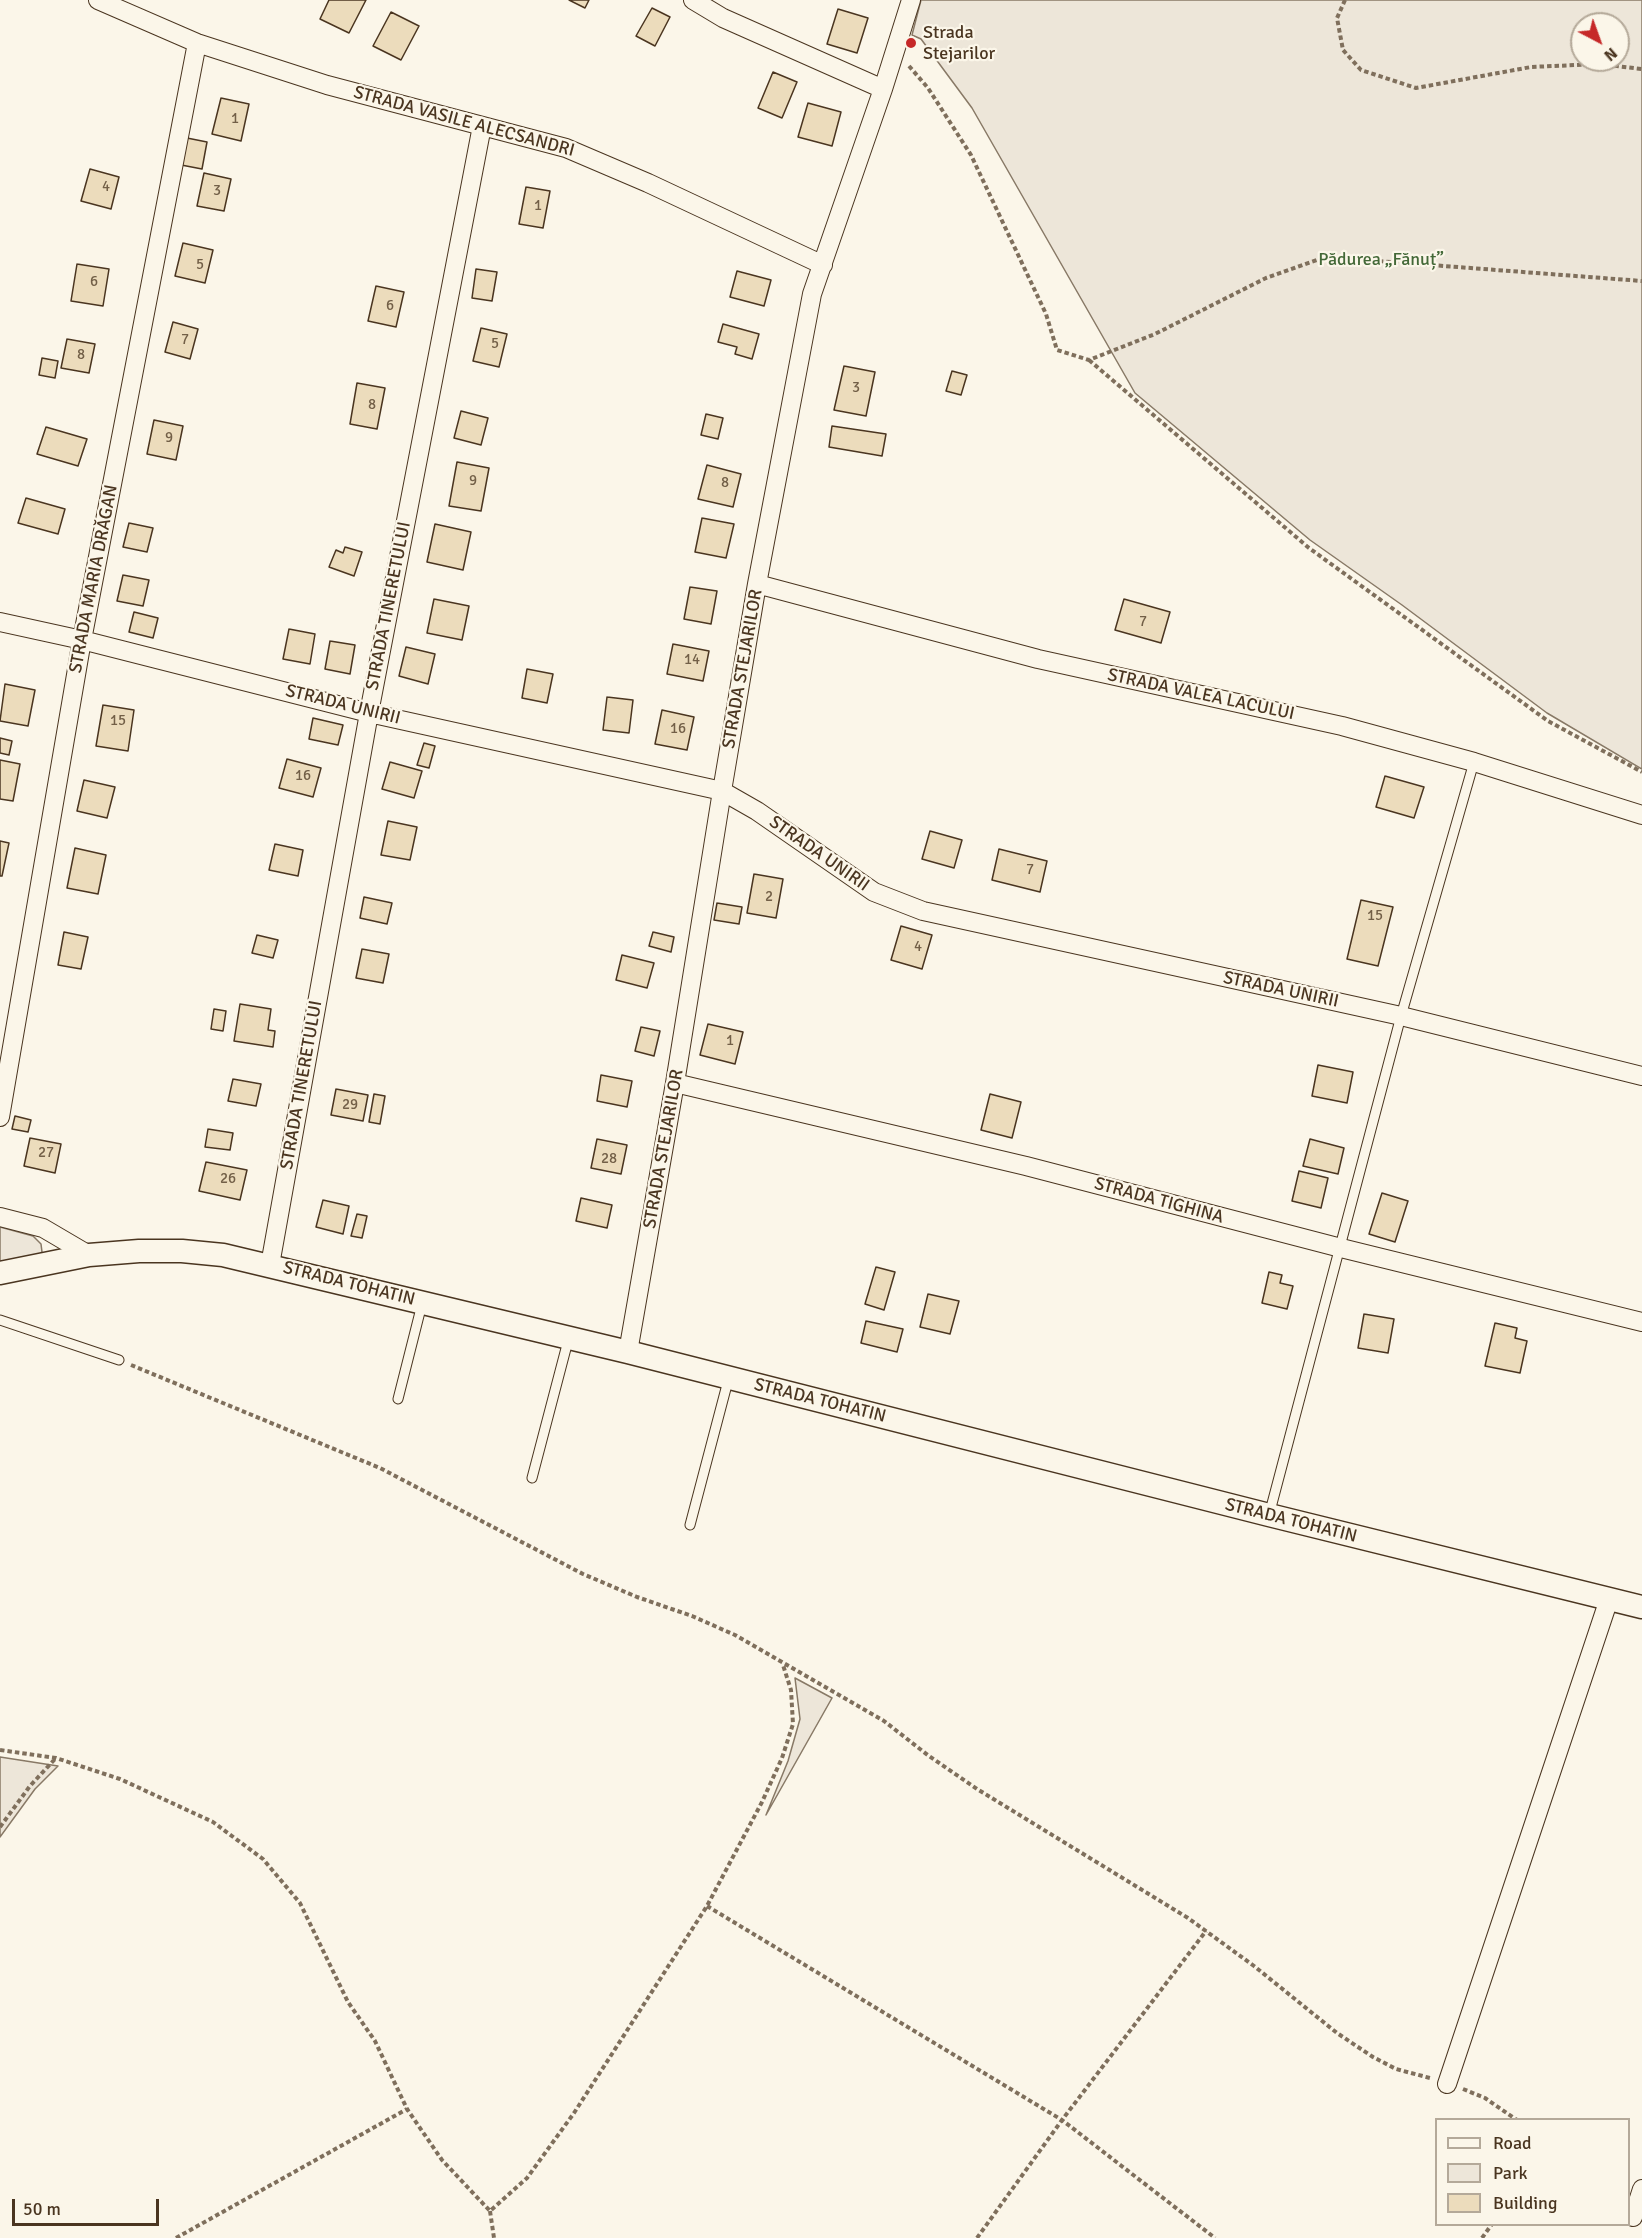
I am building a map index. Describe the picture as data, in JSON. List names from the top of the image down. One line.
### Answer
{"streets":{"street":["STRADA VASILE ALECSANDRI","STRADA MARIA DRĂGAN","STRADA TINERETULUI","STRADA STEJARILOR","STRADA VALEA LACULUI","STRADA UNIRII","STRADA TIGHINA","STRADA TOHATIN"]},"crossings":[["STRADA VASILE ALECSANDRI","STRADA MARIA DRĂGAN"],["STRADA VASILE ALECSANDRI","STRADA TINERETULUI"],["STRADA VASILE ALECSANDRI","STRADA STEJARILOR"],["STRADA MARIA DRĂGAN","STRADA UNIRII"],["STRADA TINERETULUI","STRADA UNIRII"],["STRADA TINERETULUI","STRADA TOHATIN"],["STRADA STEJARILOR","STRADA VALEA LACULUI"],["STRADA STEJARILOR","STRADA UNIRII"],["STRADA STEJARILOR","STRADA TIGHINA"],["STRADA STEJARILOR","STRADA TOHATIN"]],"parks":["Pădurea „Fănuț”"],"places":["Strada Stejarilor"],"house_numbers":["1","4","3","1","5","6","6","7","5","8","3","8","9","9","8","7","14","15","16","16","7","2","15","4","1","29","27","28","26"],"legend":["Road","Park","Building"],"scale_bar":"50 m","north":"bottom right"}
